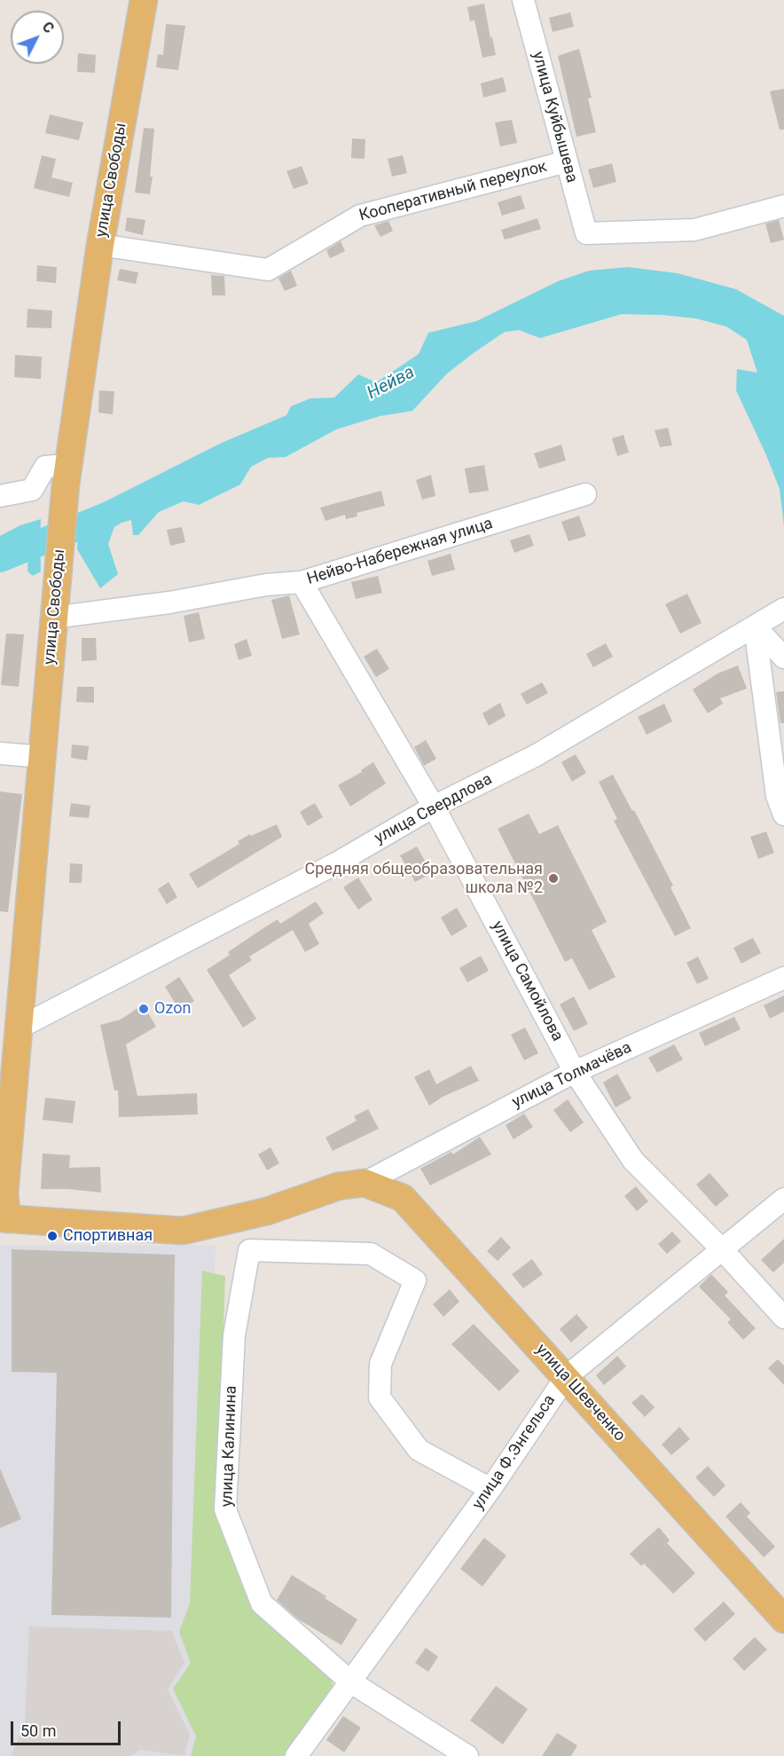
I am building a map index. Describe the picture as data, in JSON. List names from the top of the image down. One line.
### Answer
{"streets":{"main road":["улица Свободы","улица Шевченко"],"street":["улица Куйбышева","Кооперативный переулок","Нейво-Набережная улица","улица Свердлова","улица Самойлова","улица Толмачёва","улица Калинина","улица Ф.Энгельса"]},"crossings":[["улица Куйбышева","Кооперативный переулок"],["улица Свободы","Кооперативный переулок"],["улица Свободы","Нейво-Набережная улица"],["улица Свободы","улица Свердлова"],["Нейво-Набережная улица","улица Самойлова"],["улица Свердлова","улица Самойлова"],["улица Самойлова","улица Толмачёва"],["улица Самойлова","улица Ф.Энгельса"],["улица Толмачёва","улица Шевченко"],["улица Шевченко","улица Ф.Энгельса"],["улица Калинина","улица Ф.Энгельса"]],"water":["Нейва"],"places":["Средняя общеобразовательная школа №2","Ozon","Спортивная"],"scale_bar":"50 m","north":"top right"}
